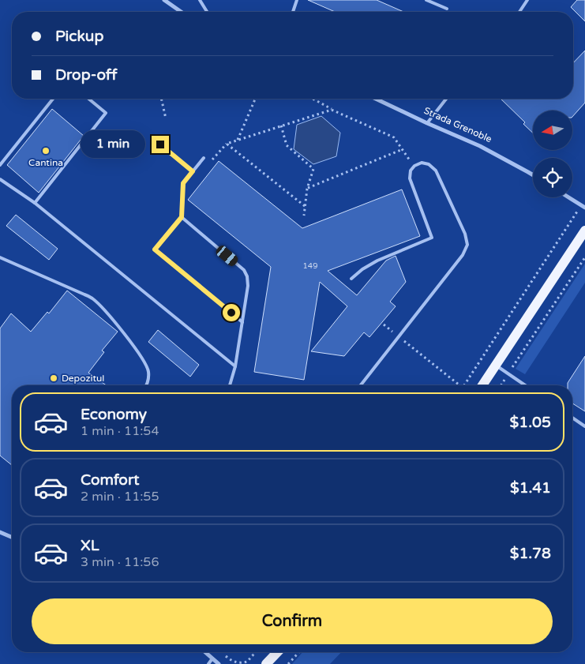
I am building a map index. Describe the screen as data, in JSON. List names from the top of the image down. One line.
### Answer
{"streets":{"street":["Strada Grenoble"]},"places":["Cantina","Depozitul"],"house_numbers":["149"],"north":"left","page":{"banner":["Pickup","Drop-off"],"bubble":"1 min","list":[{"name":"Economy","note":"1 min · 11:54","value":"$1.05"},{"name":"Comfort","note":"2 min · 11:55","value":"$1.41"},{"name":"XL","note":"3 min · 11:56","value":"$1.78"}],"buttons":"Confirm"}}
